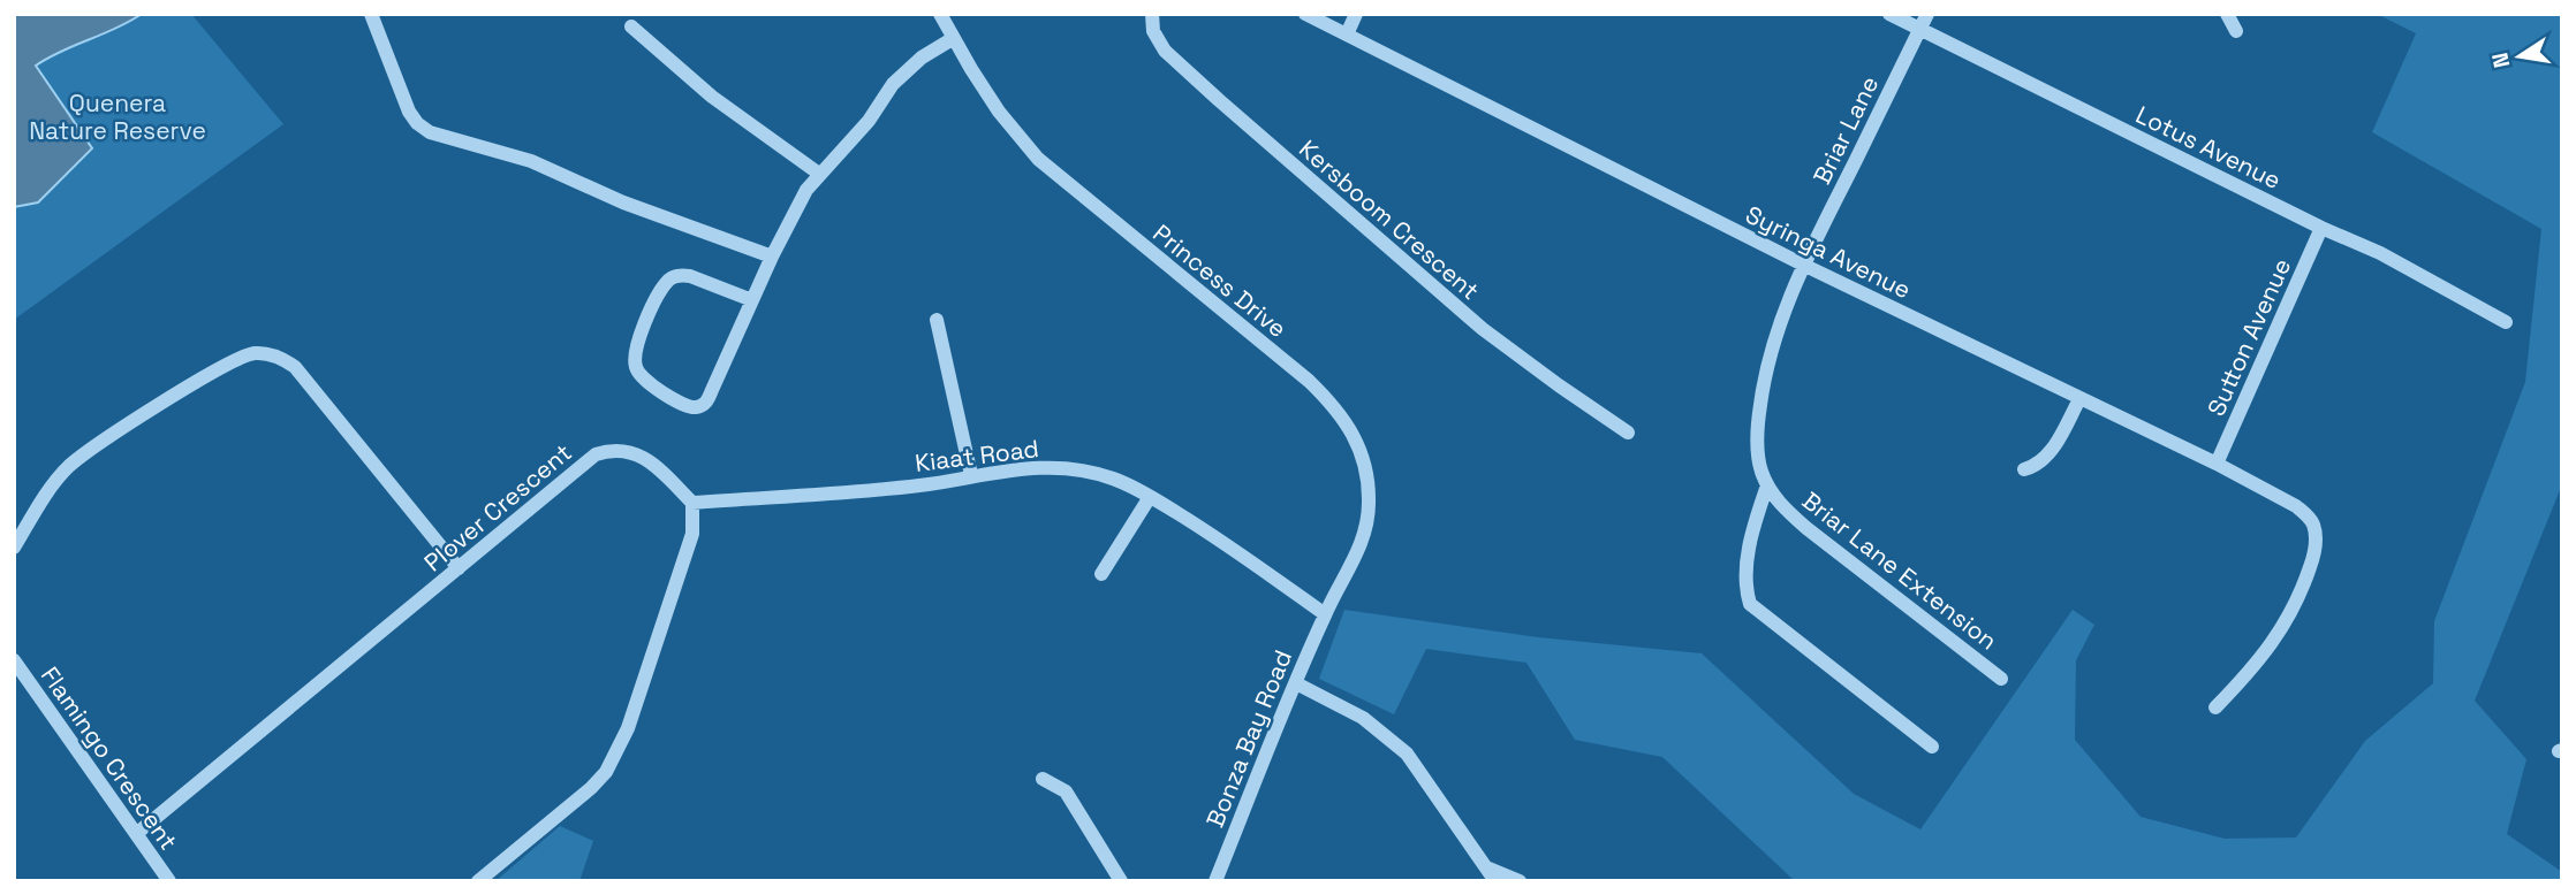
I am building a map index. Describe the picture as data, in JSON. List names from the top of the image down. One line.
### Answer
{"streets":{"street":["Briar Lane","Lotus Avenue","Kersboom Crescent","Syringa Avenue","Princess Drive","Sutton Avenue","Kiaat Road","Plover Crescent","Briar Lane Extension","Bonza Bay Road","Flamingo Crescent"]},"crossings":[["Briar Lane","Lotus Avenue"],["Briar Lane","Syringa Avenue"],["Briar Lane","Briar Lane Extension"],["Lotus Avenue","Sutton Avenue"],["Syringa Avenue","Sutton Avenue"],["Syringa Avenue","Briar Lane Extension"],["Princess Drive","Kiaat Road"],["Princess Drive","Bonza Bay Road"],["Kiaat Road","Plover Crescent"],["Kiaat Road","Bonza Bay Road"],["Plover Crescent","Flamingo Crescent"]],"parks":["Quenera Nature Reserve"],"north":"left"}
